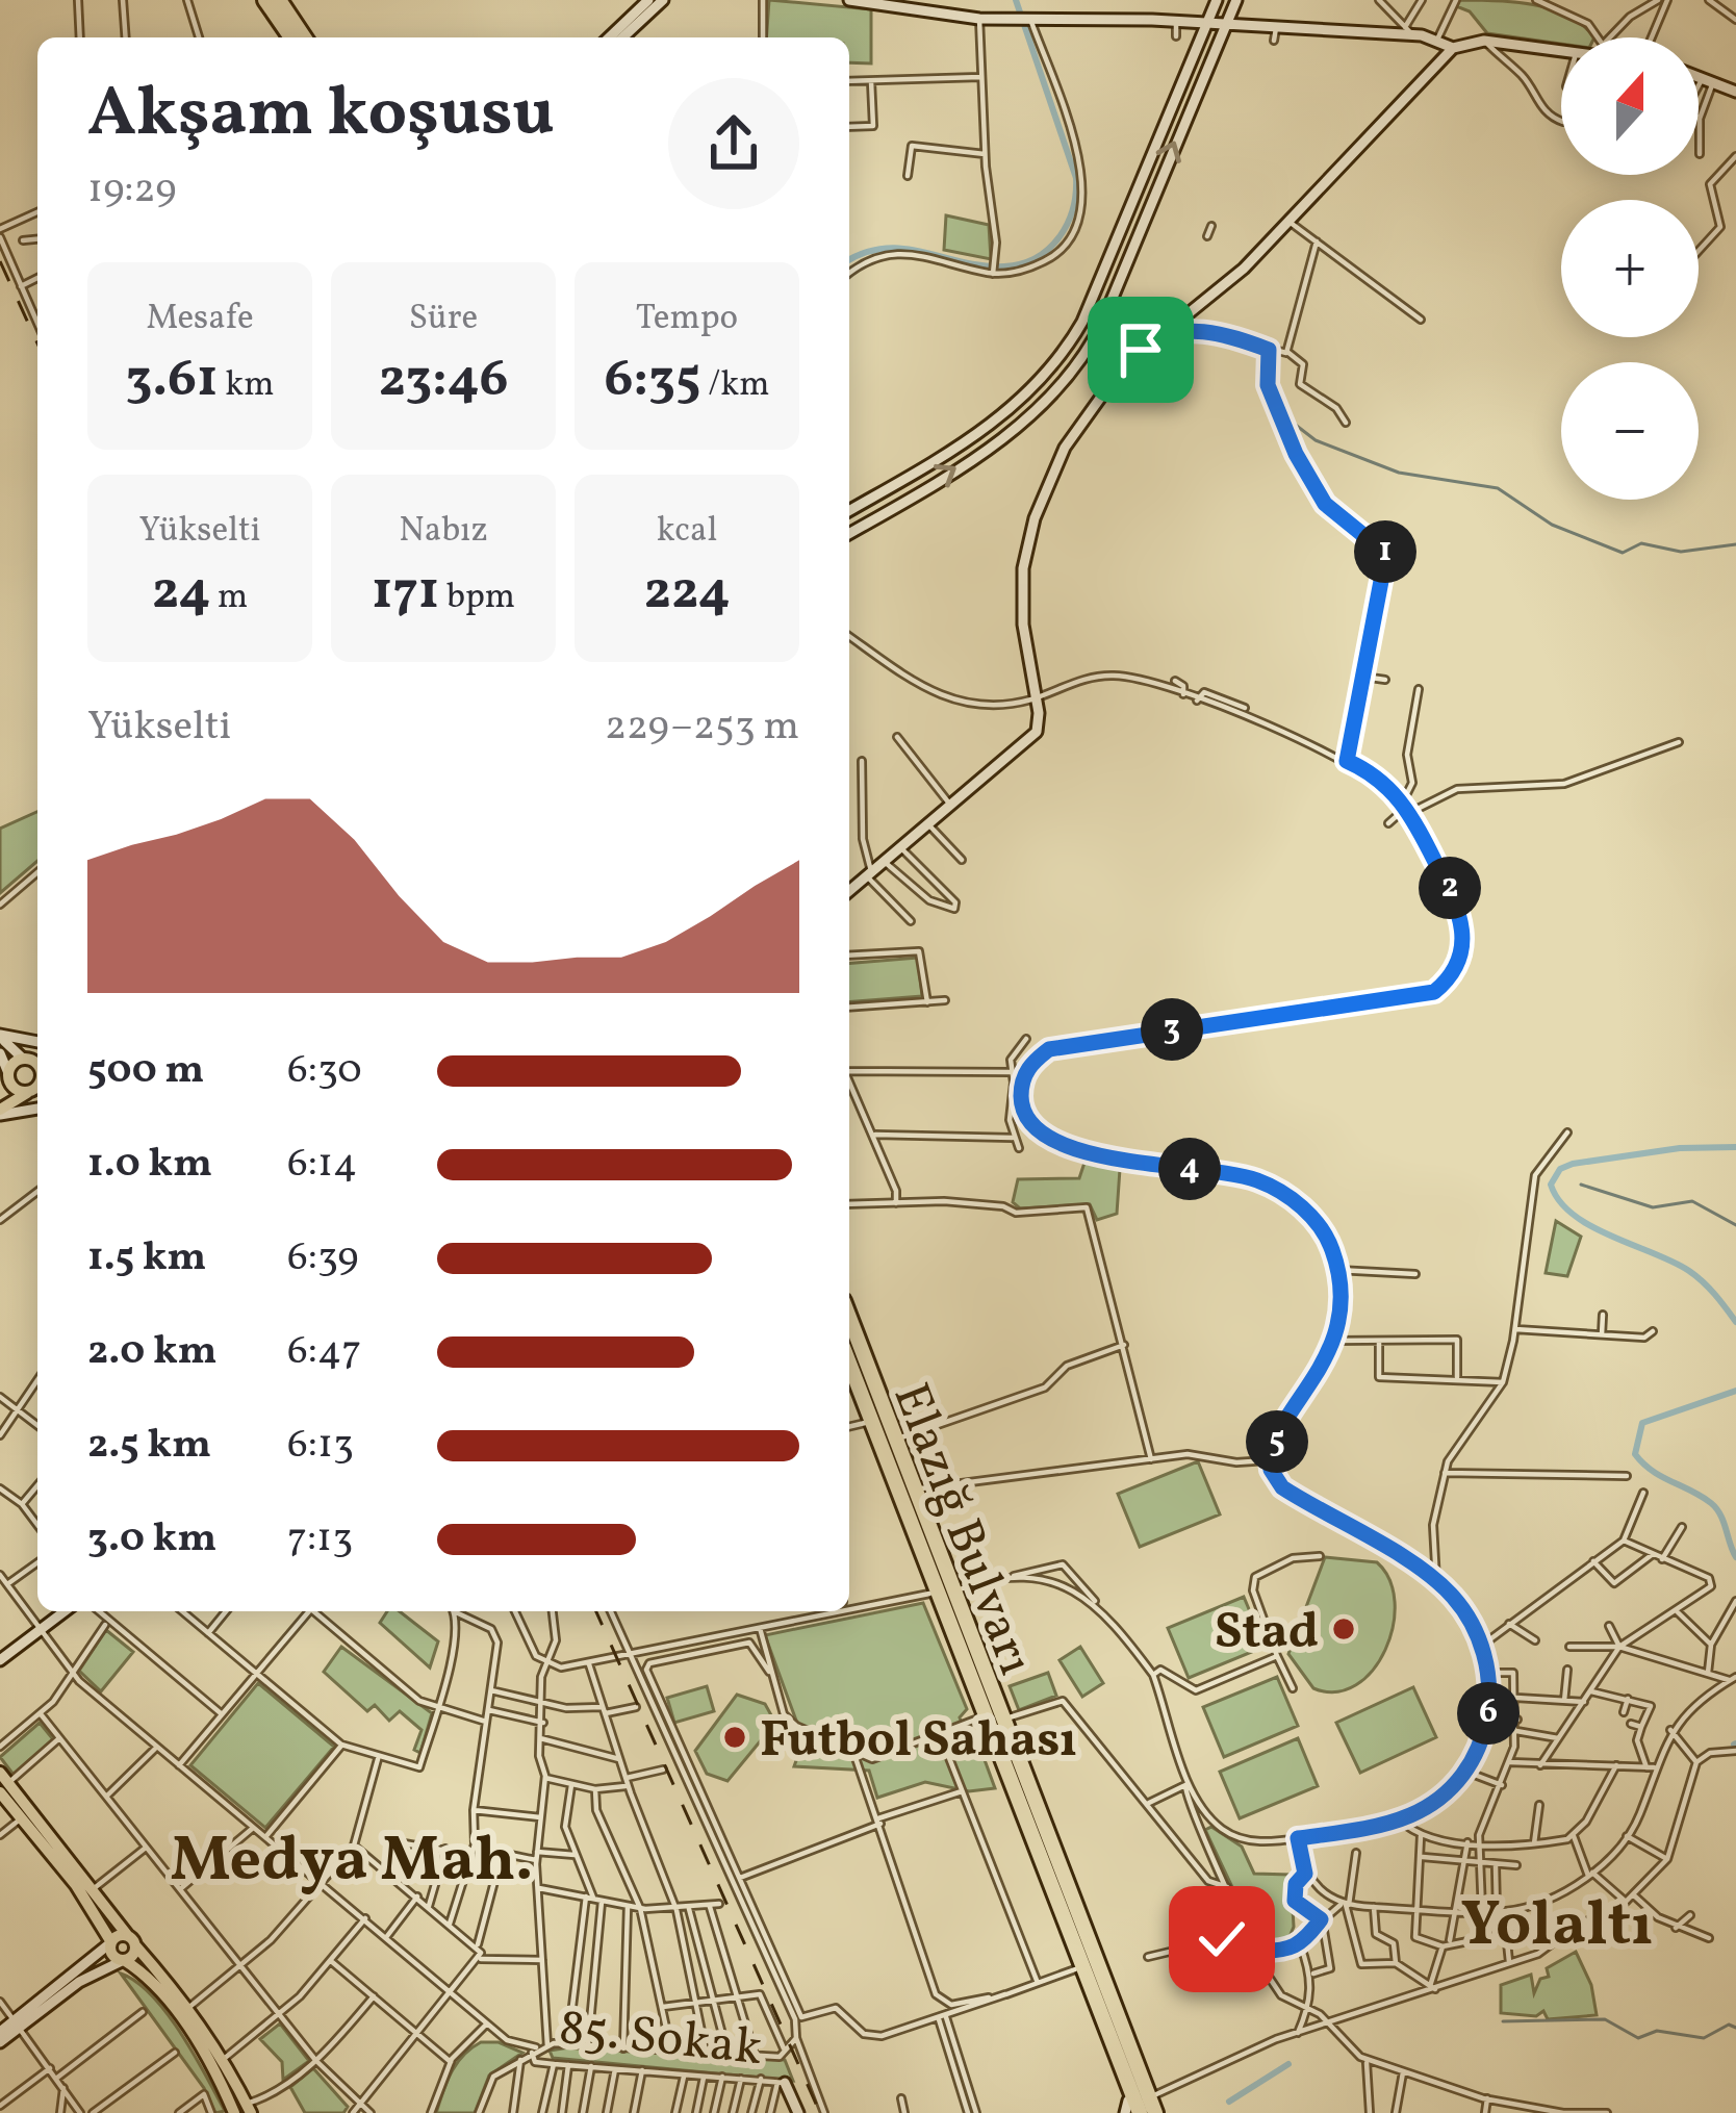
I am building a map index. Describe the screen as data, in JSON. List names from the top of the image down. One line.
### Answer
{"streets":{"highway":["Elazığ Bulvarı"],"street":["85. Sokak"]},"districts":["Medya Mah.","Yolaltı"],"places":["Stad","Futbol Sahası"],"north":"top","page":{"map_buttons":["+","−"],"heading":["Akşam koşusu","19:29"],"stats":[["Mesafe","3.61 km"],["Süre","23:46"],["Tempo","6:35 /km"],["Yükselti","24 m"],["Nabız","171 bpm"],["kcal","224"]],"pins":["1","2","3","4","5","6"],"chart":["Yükselti","229–253 m"],"list":[{"name":"500 m","note":"6:30"},{"name":"1.0 km","note":"6:14"},{"name":"1.5 km","note":"6:39"},{"name":"2.0 km","note":"6:47"},{"name":"2.5 km","note":"6:13"},{"name":"3.0 km","note":"7:13"}]}}
